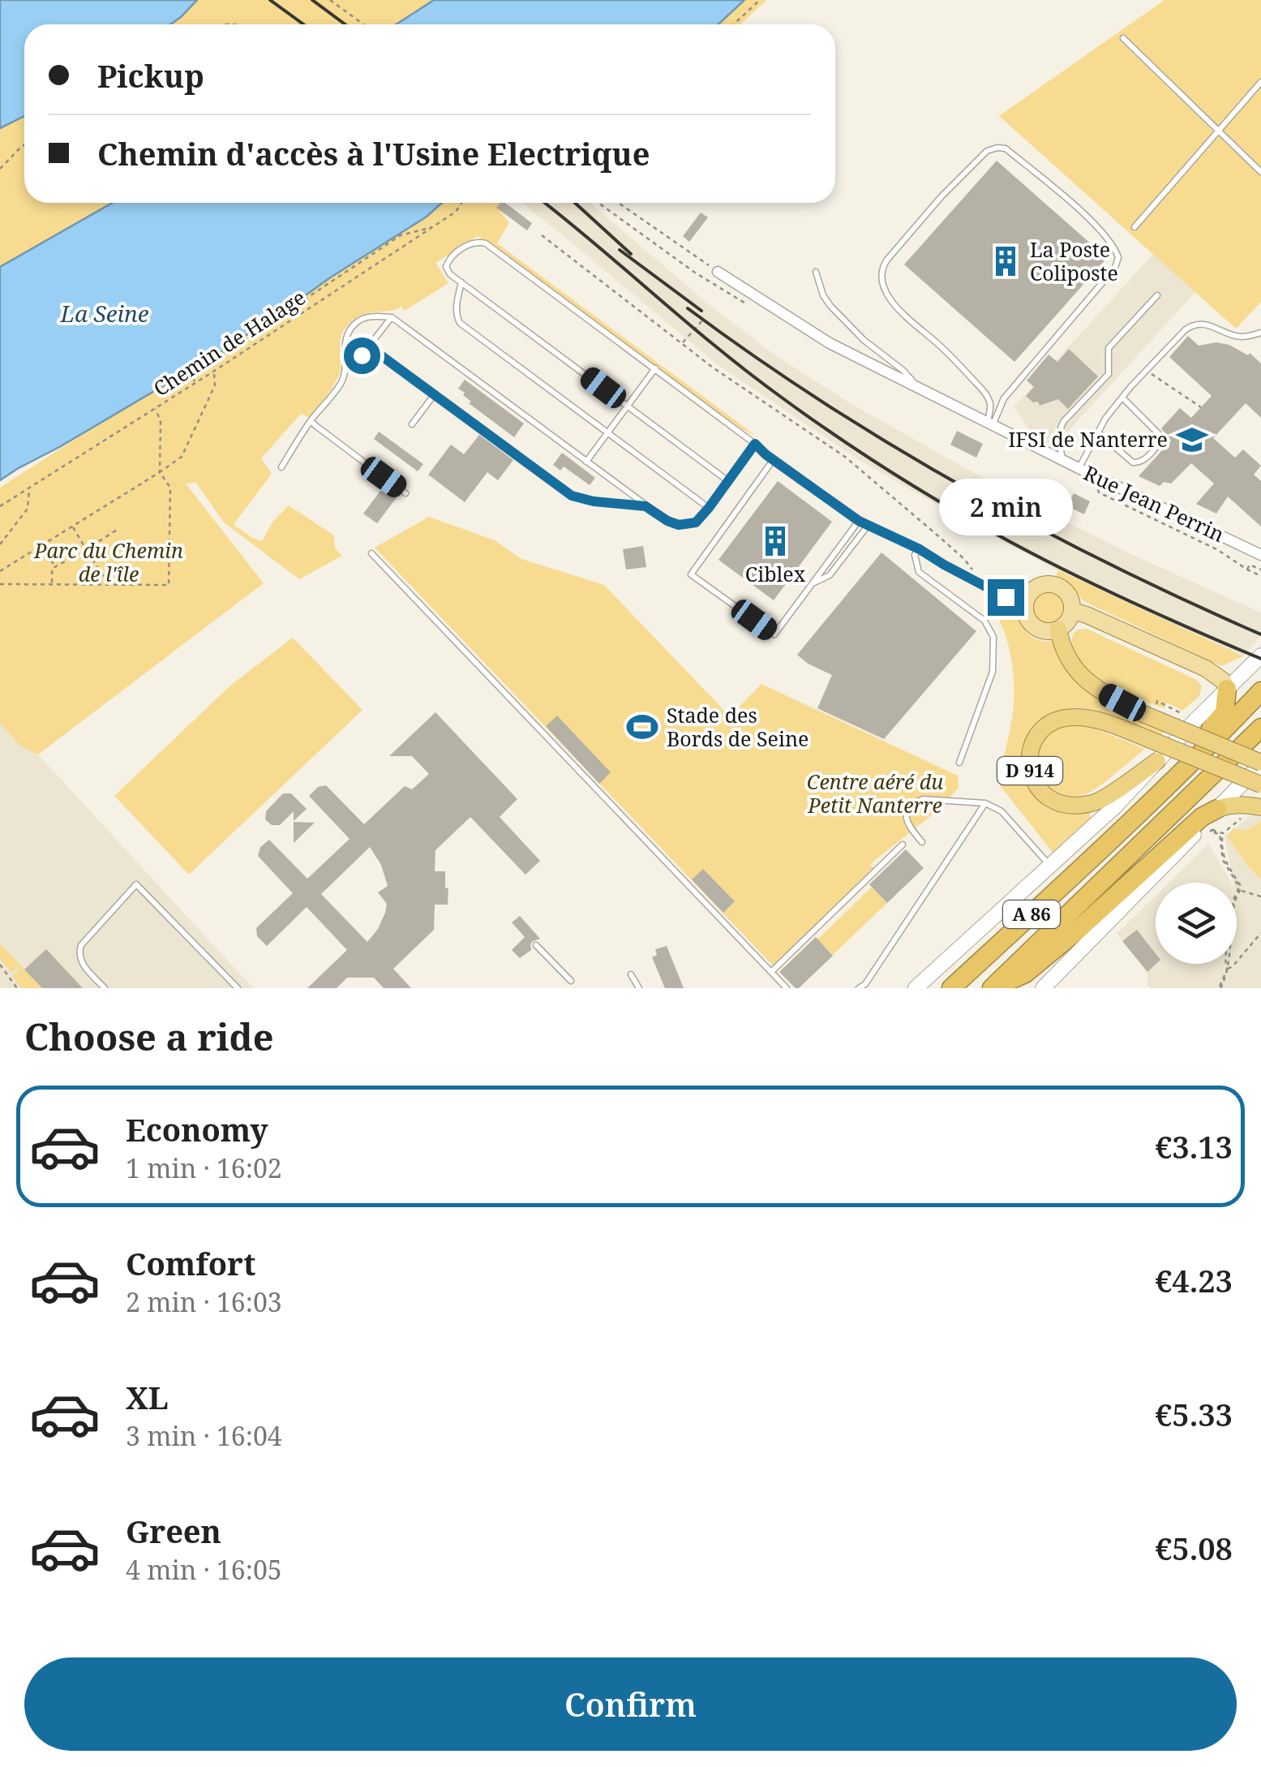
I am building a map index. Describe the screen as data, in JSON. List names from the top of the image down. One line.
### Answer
{"streets":{"highway":["D 914","A 86"],"street":["Rue Jean Perrin"],"path":["Chemin de Halage"]},"water":["La Seine"],"parks":["Parc du Chemin de l'île","Centre aéré du Petit Nanterre"],"places":{"building":["La Poste Coliposte","Ciblex"],"school or university":["IFSI de Nanterre"],"sports":["Stade des Bords de Seine"]},"page":{"banner":["Pickup","Chemin d'accès à l'Usine Electrique"],"bubble":"2 min","heading":"Choose a ride","list":[{"name":"Economy","note":"1 min · 16:02","value":"€3.13"},{"name":"Comfort","note":"2 min · 16:03","value":"€4.23"},{"name":"XL","note":"3 min · 16:04","value":"€5.33"},{"name":"Green","note":"4 min · 16:05","value":"€5.08"}],"buttons":"Confirm"}}
